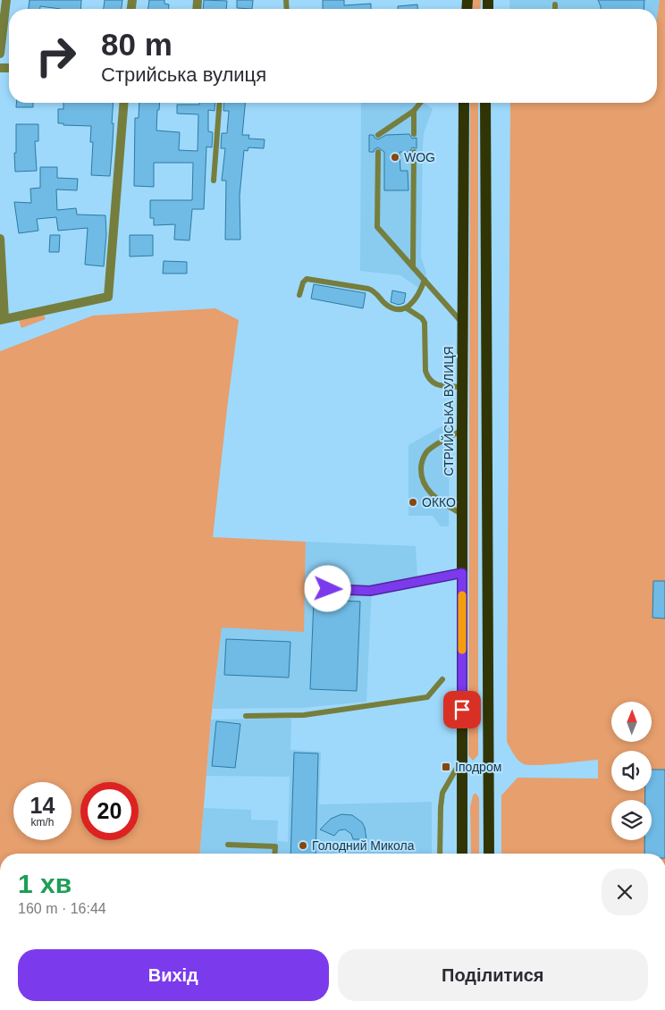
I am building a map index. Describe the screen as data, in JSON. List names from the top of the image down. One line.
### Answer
{"streets":{"main road":["СТРИЙСЬКА ВУЛИЦЯ"]},"places":{"other":["WOG","ОККО","Голодний Микола"],"transit":["Іподром"]},"north":"top","page":{"turn":["80 m","Стрийська вулиця"],"speed":"14 km/h","limit":"20","heading":["1 хв","160 m · 16:44"],"buttons":["Вихід","Поділитися"]}}
